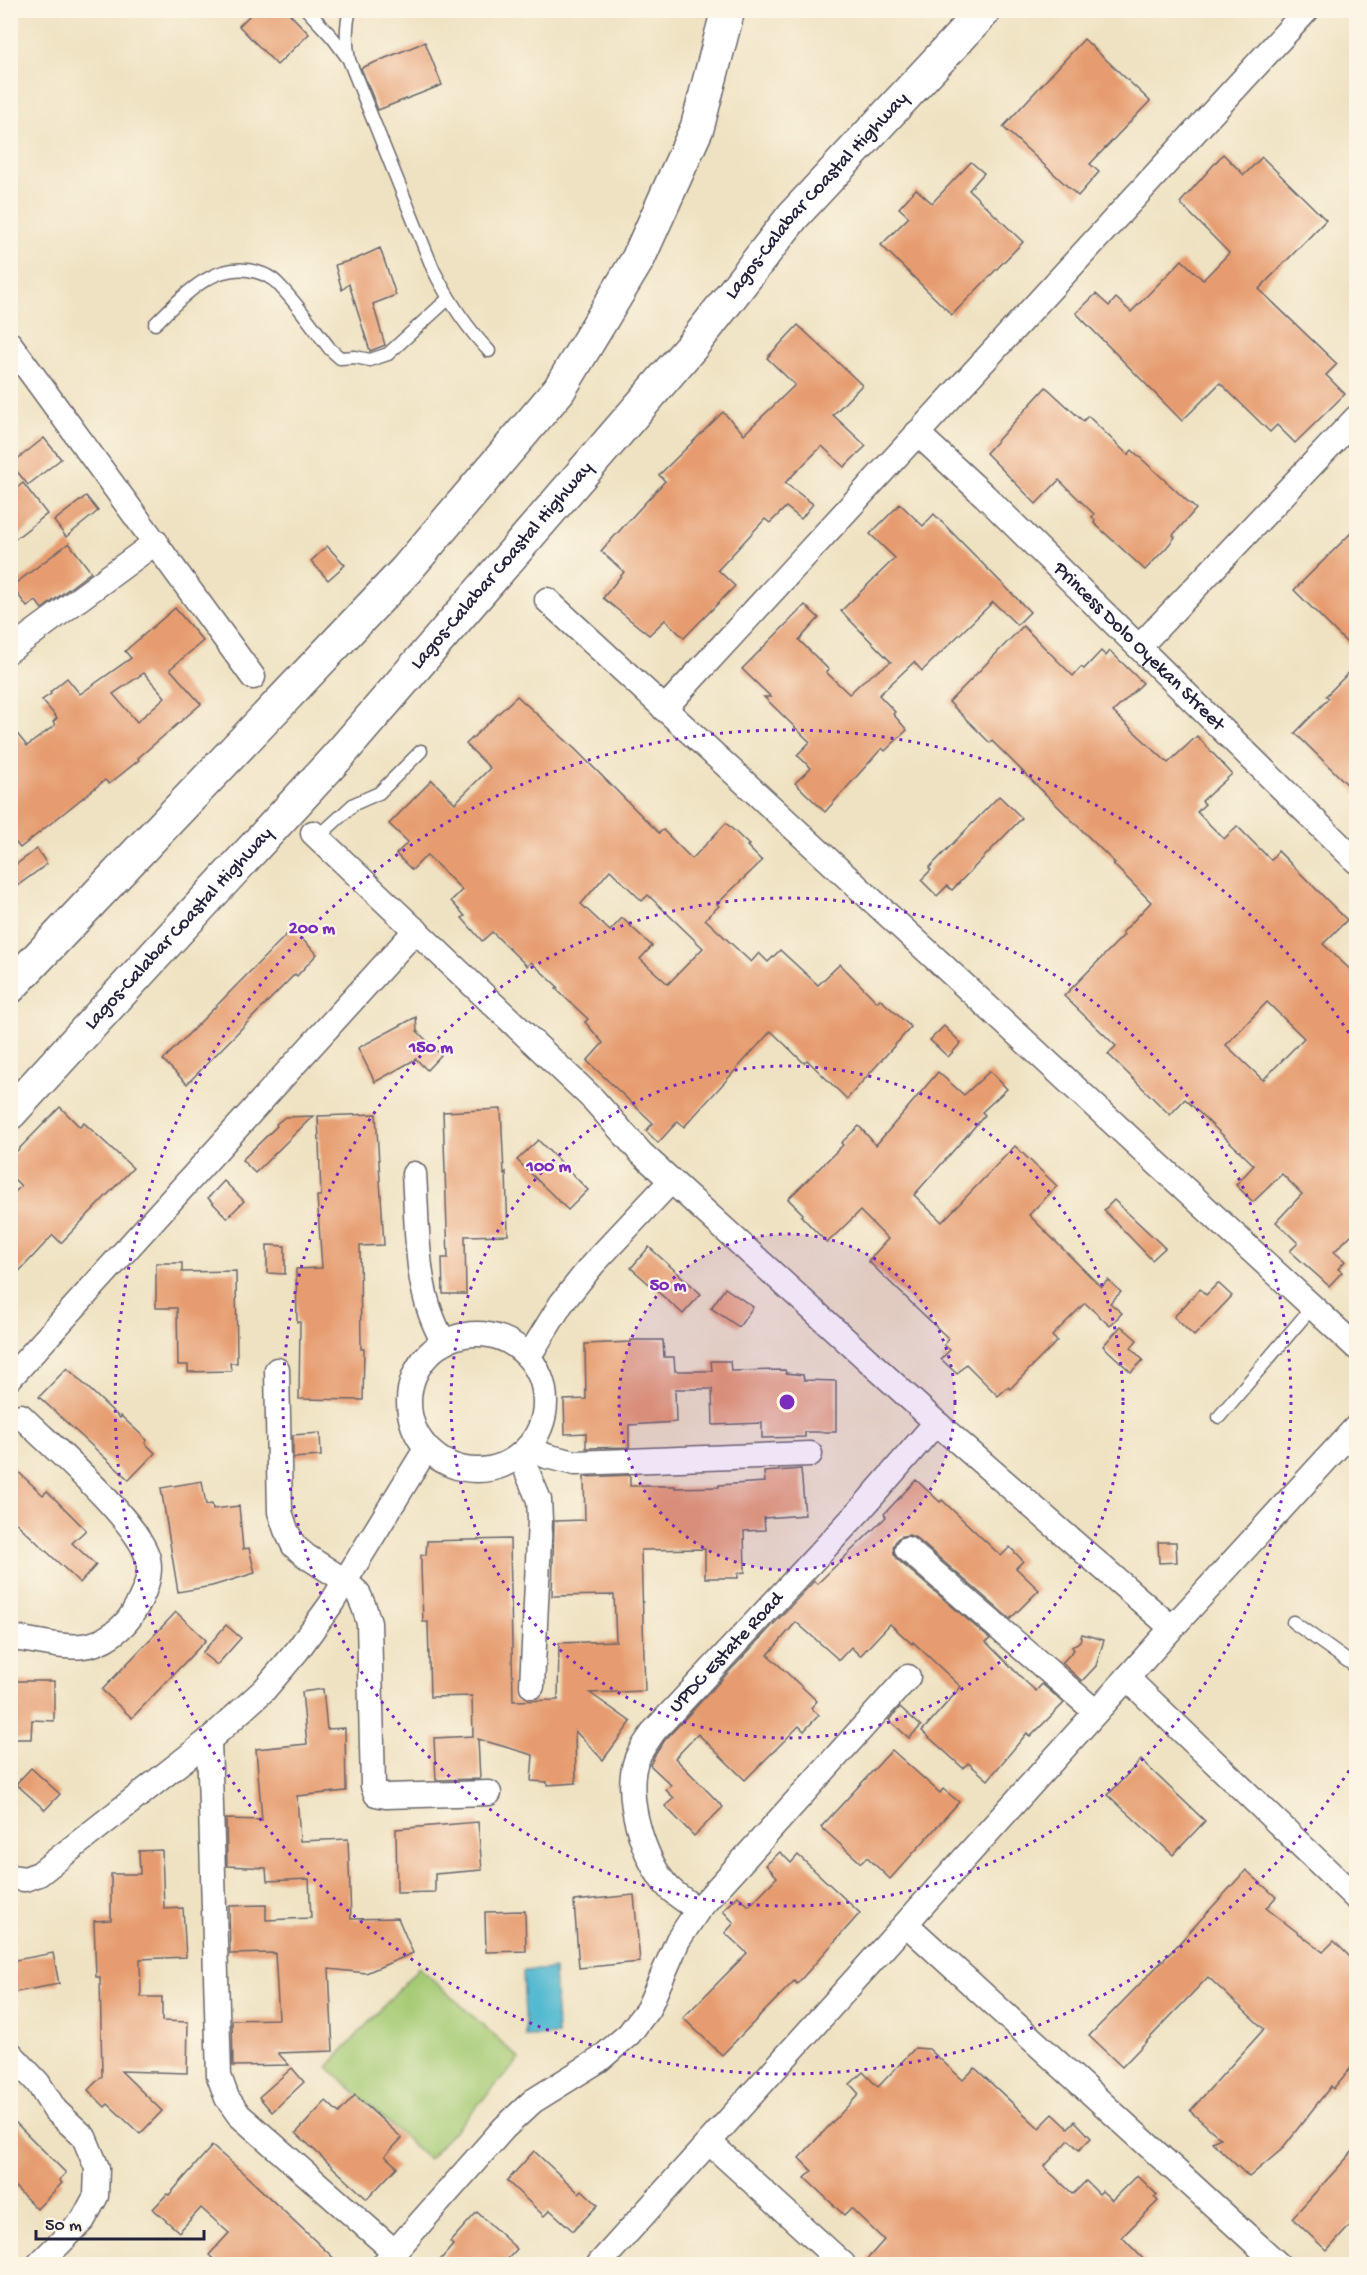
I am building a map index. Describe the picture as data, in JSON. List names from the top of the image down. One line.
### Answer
{"streets":{"highway":["Lagos-Calabar Coastal Highway"],"street":["Princess Dolo Oyekan Street","UPDC Estate Road"]},"scale_bar":"50 m","rings":["200 m","150 m","100 m","50 m"]}
